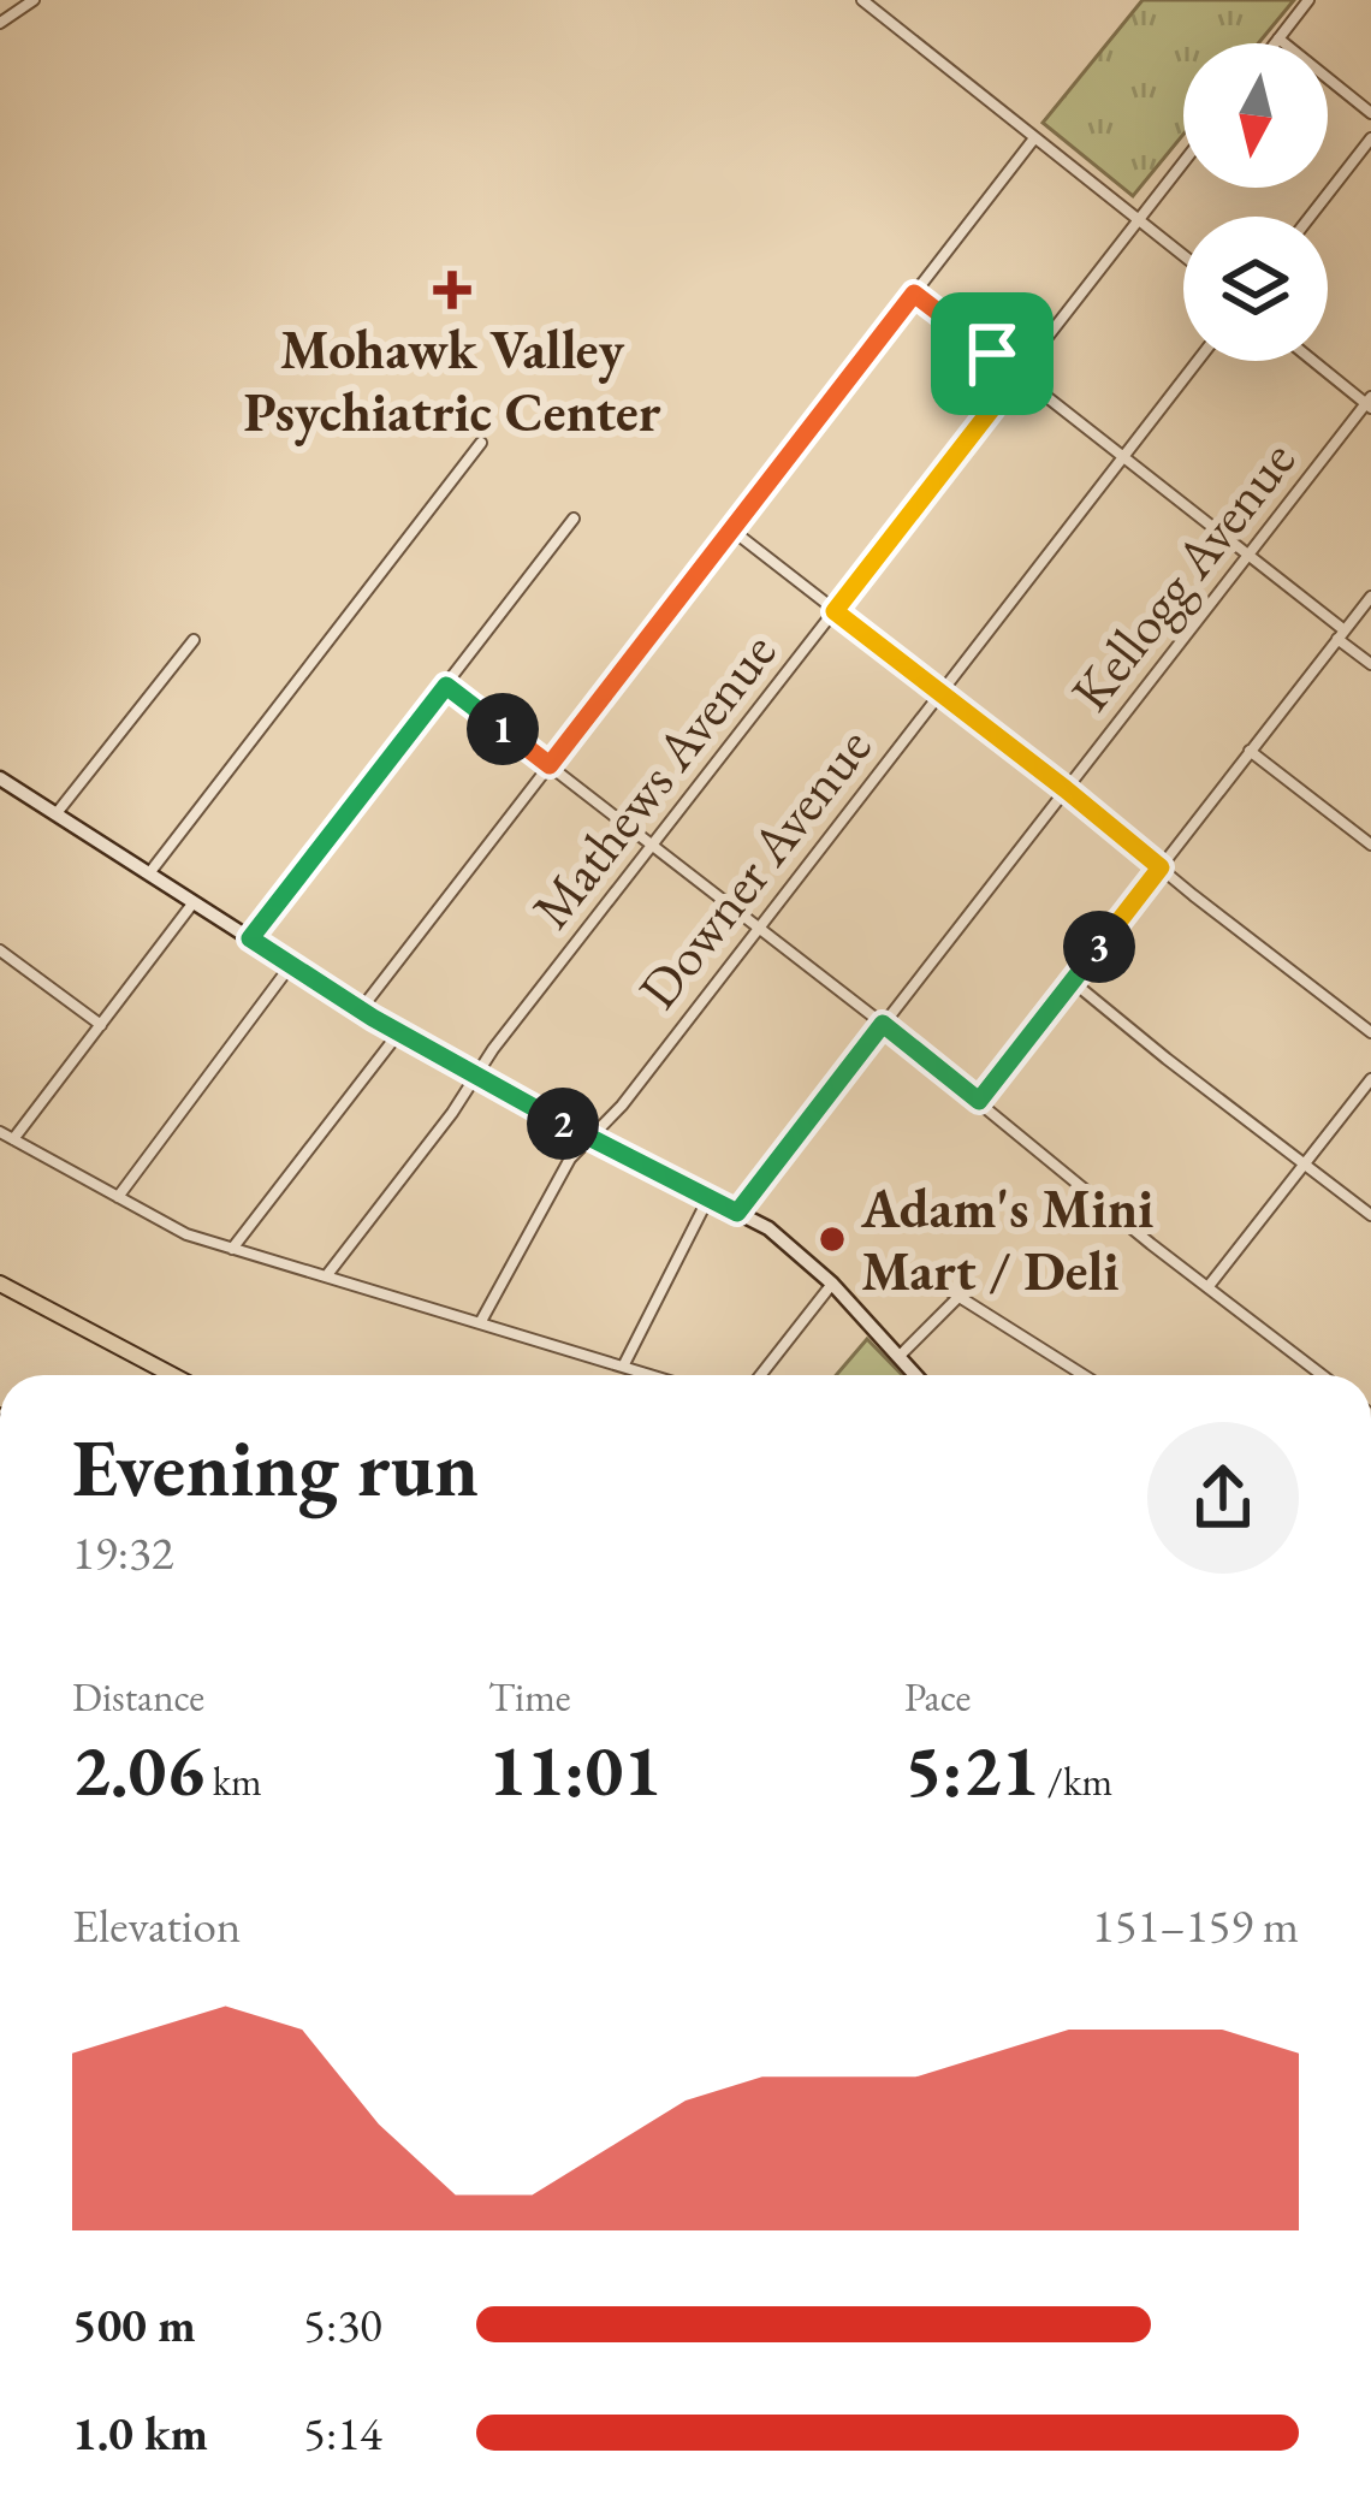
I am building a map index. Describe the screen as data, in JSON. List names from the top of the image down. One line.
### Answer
{"streets":{"street":["Kellogg Avenue","Mathews Avenue","Downer Avenue"]},"places":{"health":["Mohawk Valley Psychiatric Center"],"other":["Adam's Mini Mart / Deli"]},"north":"bottom","page":{"pins":["1","3","2"],"heading":["Evening run","19:32"],"stats":[["Distance","2.06 km"],["Time","11:01"],["Pace","5:21 /km"]],"chart":["Elevation","151–159 m"],"list":[{"name":"500 m","note":"5:30"},{"name":"1.0 km","note":"5:14"}]}}
